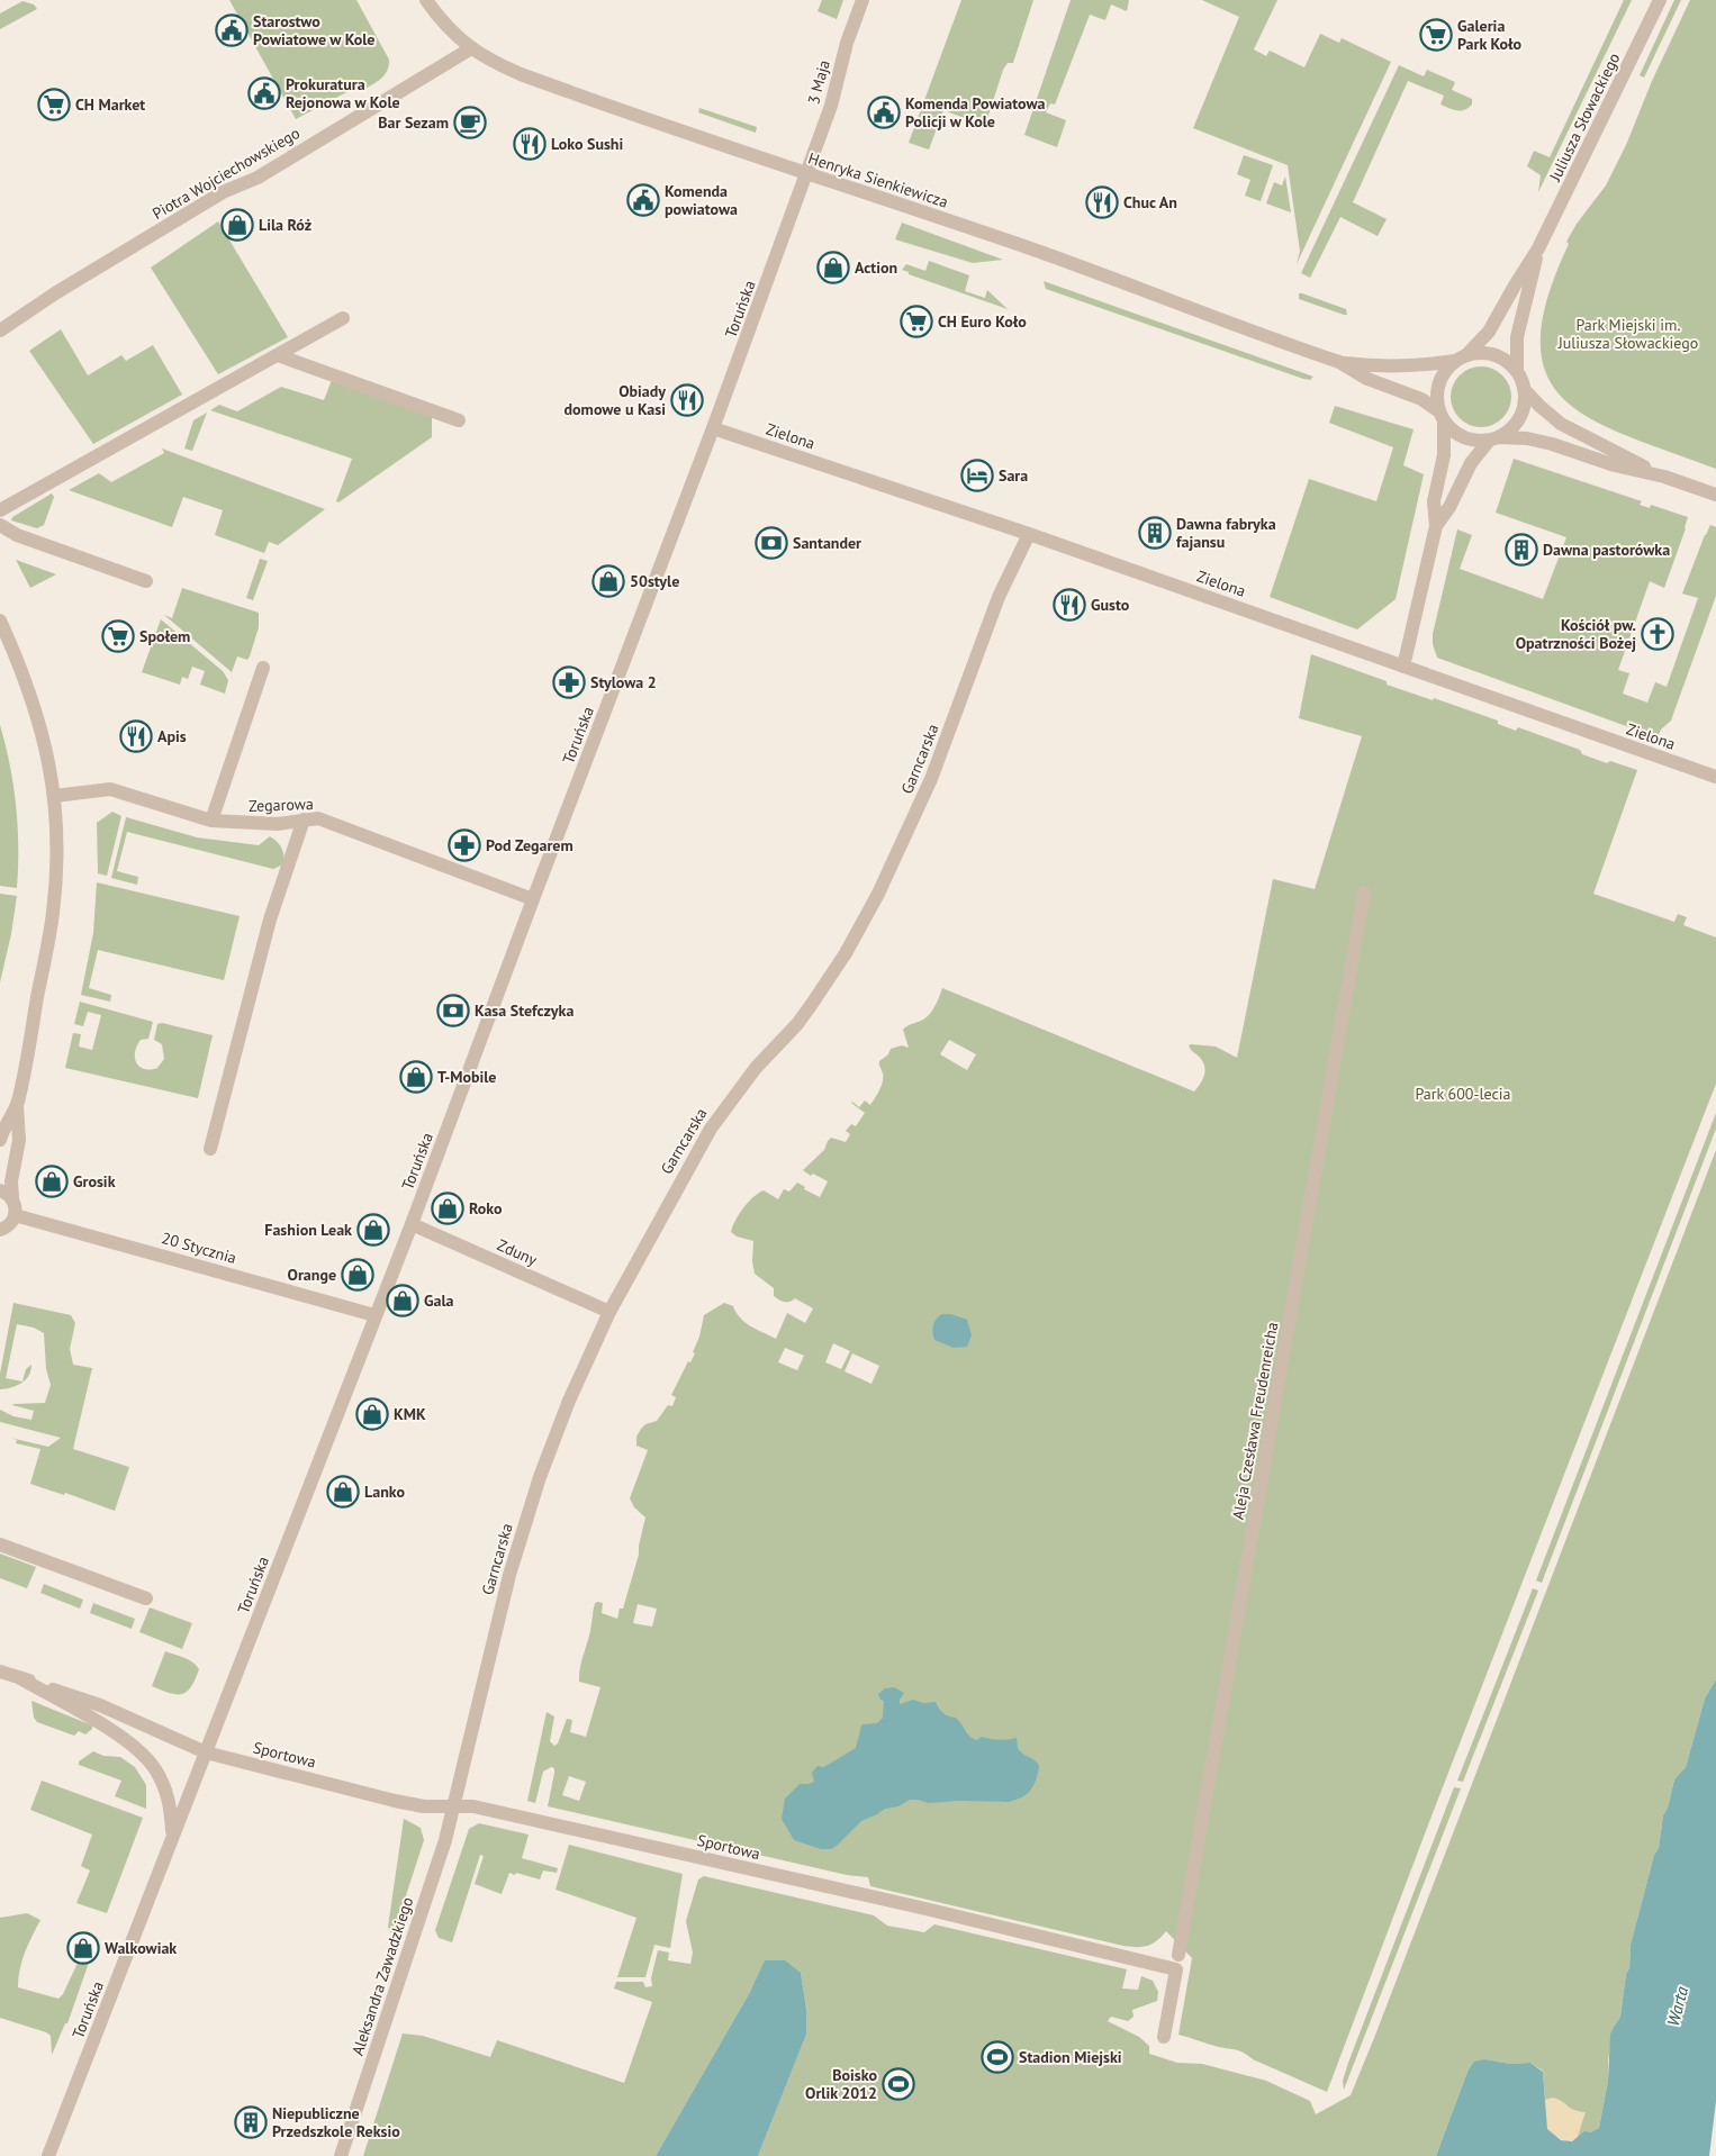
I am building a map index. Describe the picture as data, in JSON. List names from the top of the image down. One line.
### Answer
{"streets":{"street":["3 Maja","Juliusza Słowackiego","Piotra Wojciechowskiego","Henryka Sienkiewicza","Toruńska","Zielona","Garncarska","Zegarowa","20 Stycznia","Zduny","Aleja Czesława Freudenreicha","Sportowa","Aleksandra Zawadzkiego"]},"crossings":[["3 Maja","Henryka Sienkiewicza"],["3 Maja","Toruńska"],["Juliusza Słowackiego","Henryka Sienkiewicza"],["Piotra Wojciechowskiego","Henryka Sienkiewicza"],["Henryka Sienkiewicza","Toruńska"],["Toruńska","Zielona"],["Toruńska","Zegarowa"],["Toruńska","20 Stycznia"],["Toruńska","Zduny"],["Toruńska","Sportowa"],["Zielona","Garncarska"],["Garncarska","Zduny"],["Garncarska","Sportowa"],["Garncarska","Aleksandra Zawadzkiego"],["Sportowa","Aleksandra Zawadzkiego"]],"water":["Warta"],"parks":["Park Miejski im. Juliusza Słowackiego","Park 600-lecia"],"places":{"public building":["Starostwo Powiatowe w Kole","Prokuratura Rejonowa w Kole","Komenda Powiatowa Policji w Kole","Komenda powiatowa"],"supermarket":["Galeria Park Koło","CH Market","CH Euro Koło","Społem"],"cafe":["Bar Sezam"],"restaurant":["Loko Sushi","Chuc An","Obiady domowe u Kasi","Gusto","Apis"],"shop":["Lila Róż","Action","50style","T-Mobile","Grosik","Roko","Fashion Leak","Orange","Gala","KMK","Lanko","Walkowiak"],"hotel":["Sara"],"building":["Dawna fabryka fajansu","Dawna pastorówka","Niepubliczne Przedszkole Reksio"],"bank":["Santander","Kasa Stefczyka"],"church":["Kościół pw. Opatrzności Bożej"],"pharmacy":["Stylowa 2","Pod Zegarem"],"sports":["Stadion Miejski","Boisko Orlik 2012"]}}
